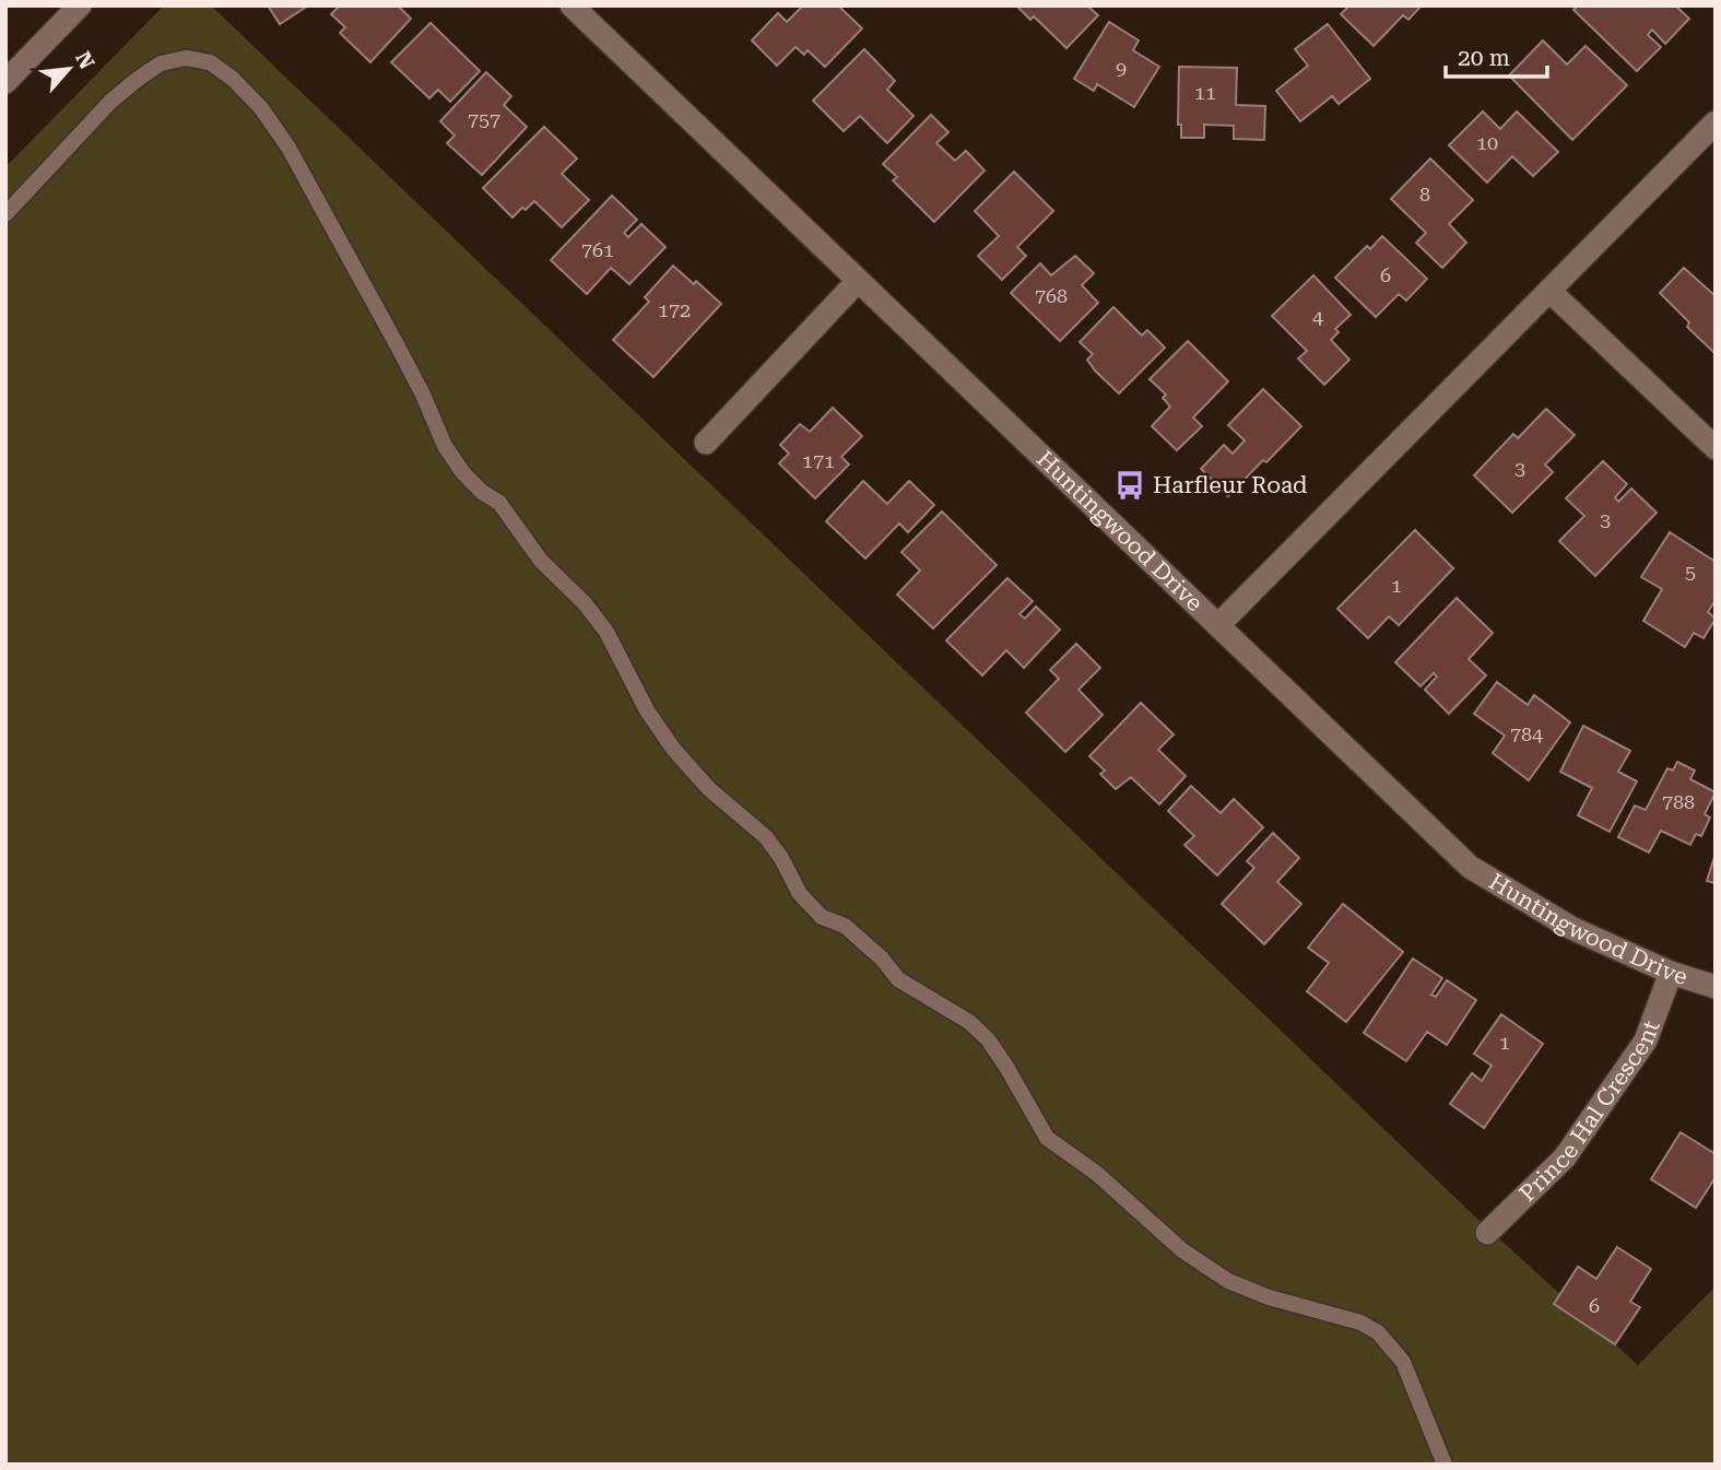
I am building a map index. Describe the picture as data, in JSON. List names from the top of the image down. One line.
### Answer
{"streets":{"street":["Huntingwood Drive","Prince Hal Crescent"]},"crossings":[["Huntingwood Drive","Prince Hal Crescent"]],"places":{"bus stop":["Harfleur Road"]},"house_numbers":["9","11","757","10","8","761","6","768","172","4","171","3","3","5","1","784","788","1","6"],"scale_bar":"20 m","north":"top right"}
